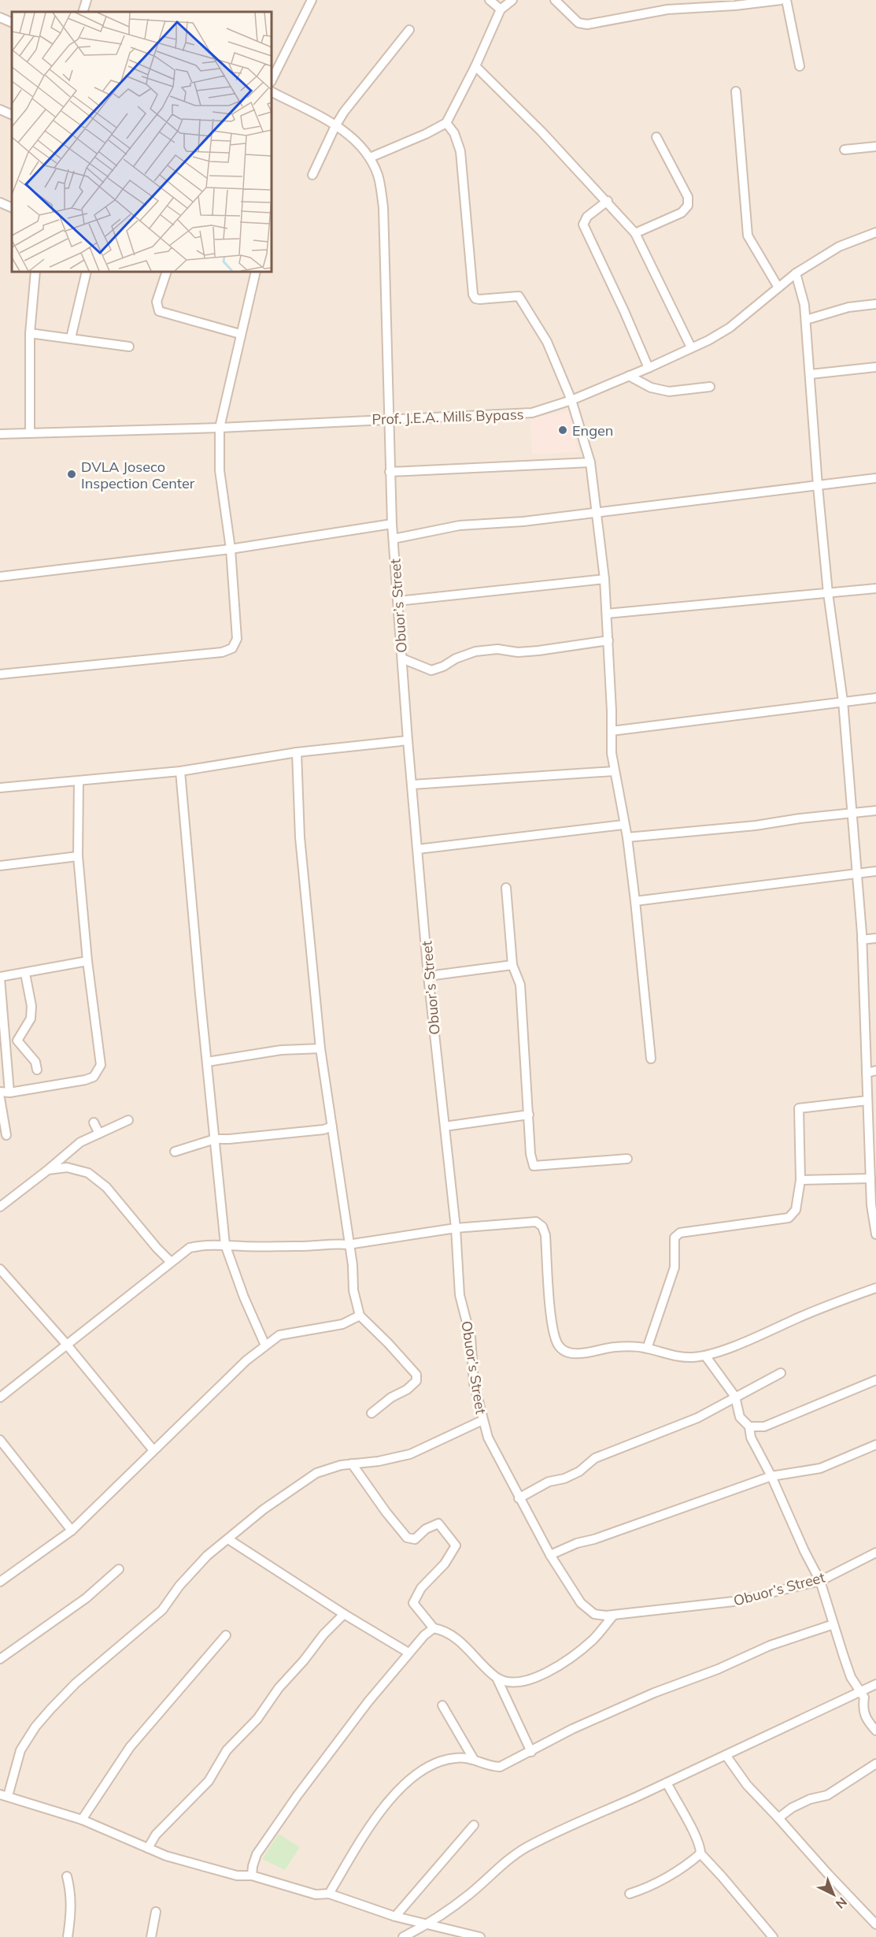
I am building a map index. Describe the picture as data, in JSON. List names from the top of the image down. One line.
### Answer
{"streets":{"street":["Prof. J.E.A. Mills Bypass","Obuor’s Street"]},"crossings":[["Prof. J.E.A. Mills Bypass","Obuor’s Street"]],"places":["Engen","DVLA Joseco Inspection Center"],"north":"bottom right"}
